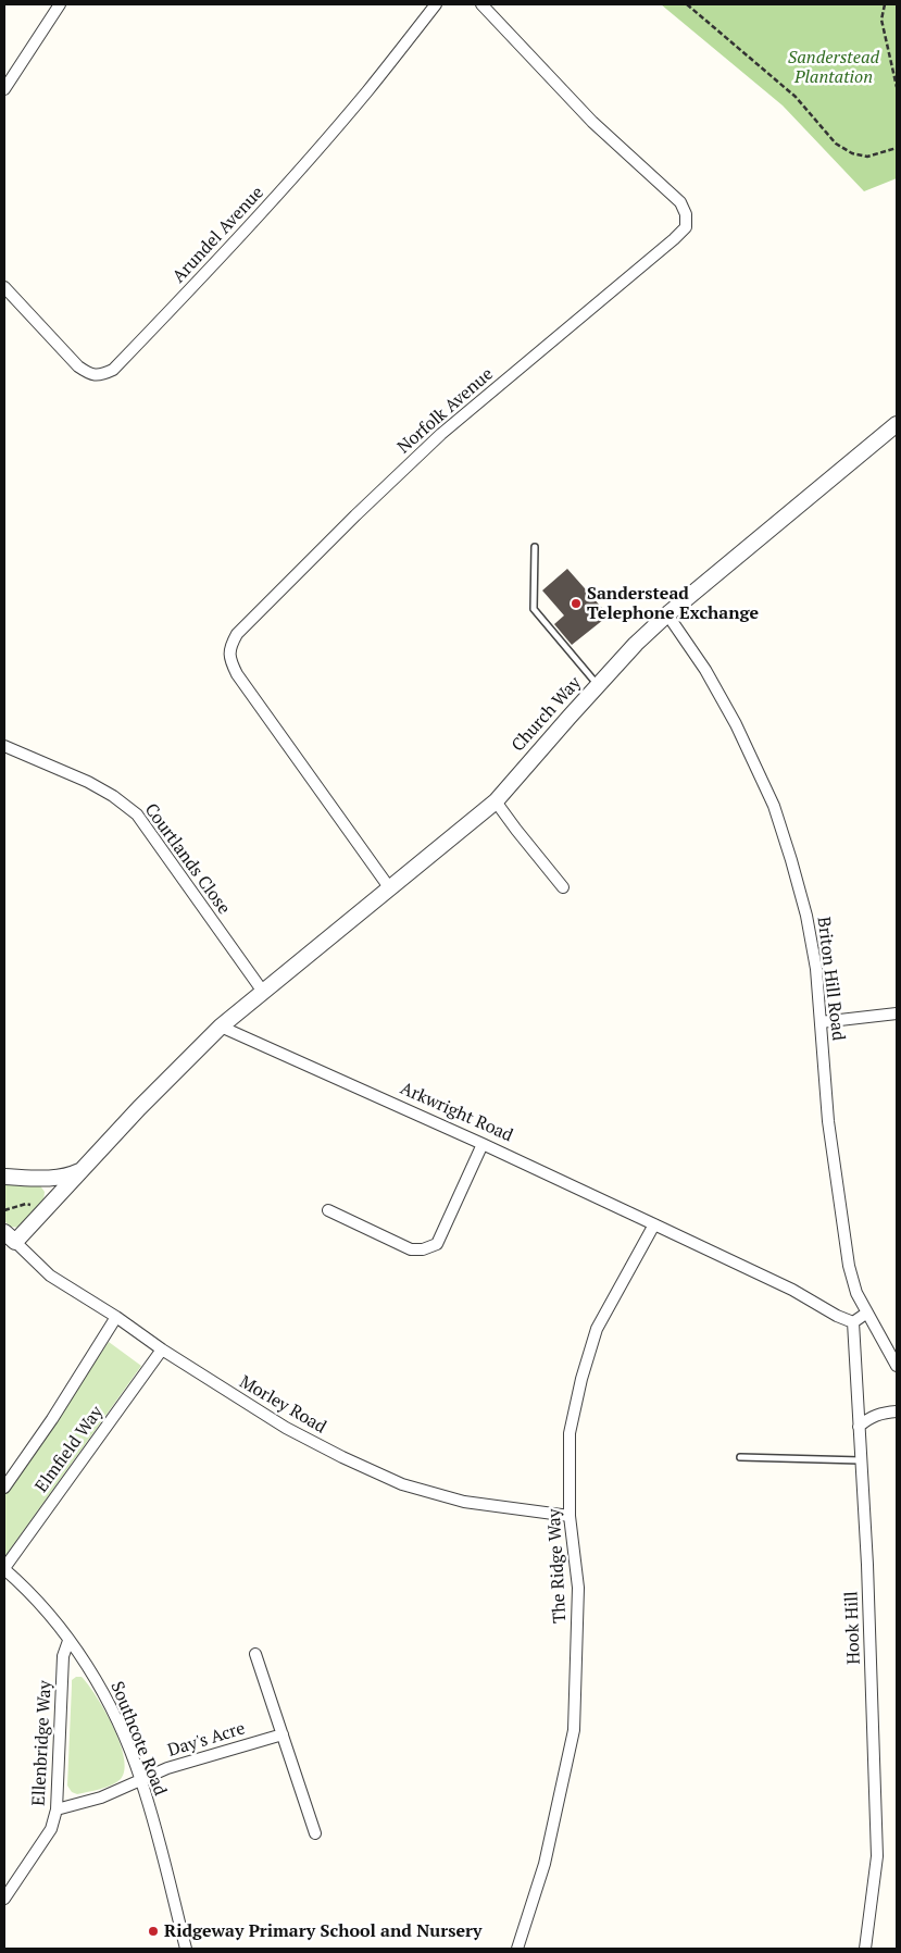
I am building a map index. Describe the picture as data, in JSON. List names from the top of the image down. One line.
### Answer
{"streets":{"street":["Arundel Avenue","Norfolk Avenue","Church Way","Courtlands Close","Briton Hill Road","Arkwright Road","Morley Road","Elmfield Way","The Ridge Way","Hook Hill","Southcote Road","Day's Acre","Ellenbridge Way"]},"crossings":[["Norfolk Avenue","Church Way"],["Church Way","Courtlands Close"],["Church Way","Briton Hill Road"],["Church Way","Arkwright Road"],["Arkwright Road","The Ridge Way"],["Arkwright Road","Hook Hill"],["Morley Road","Elmfield Way"],["Morley Road","The Ridge Way"],["Elmfield Way","Southcote Road"],["Southcote Road","Day's Acre"],["Southcote Road","Ellenbridge Way"],["Day's Acre","Ellenbridge Way"]],"parks":["Sanderstead Plantation"],"places":["Sanderstead Telephone Exchange","Ridgeway Primary School and Nursery"]}
